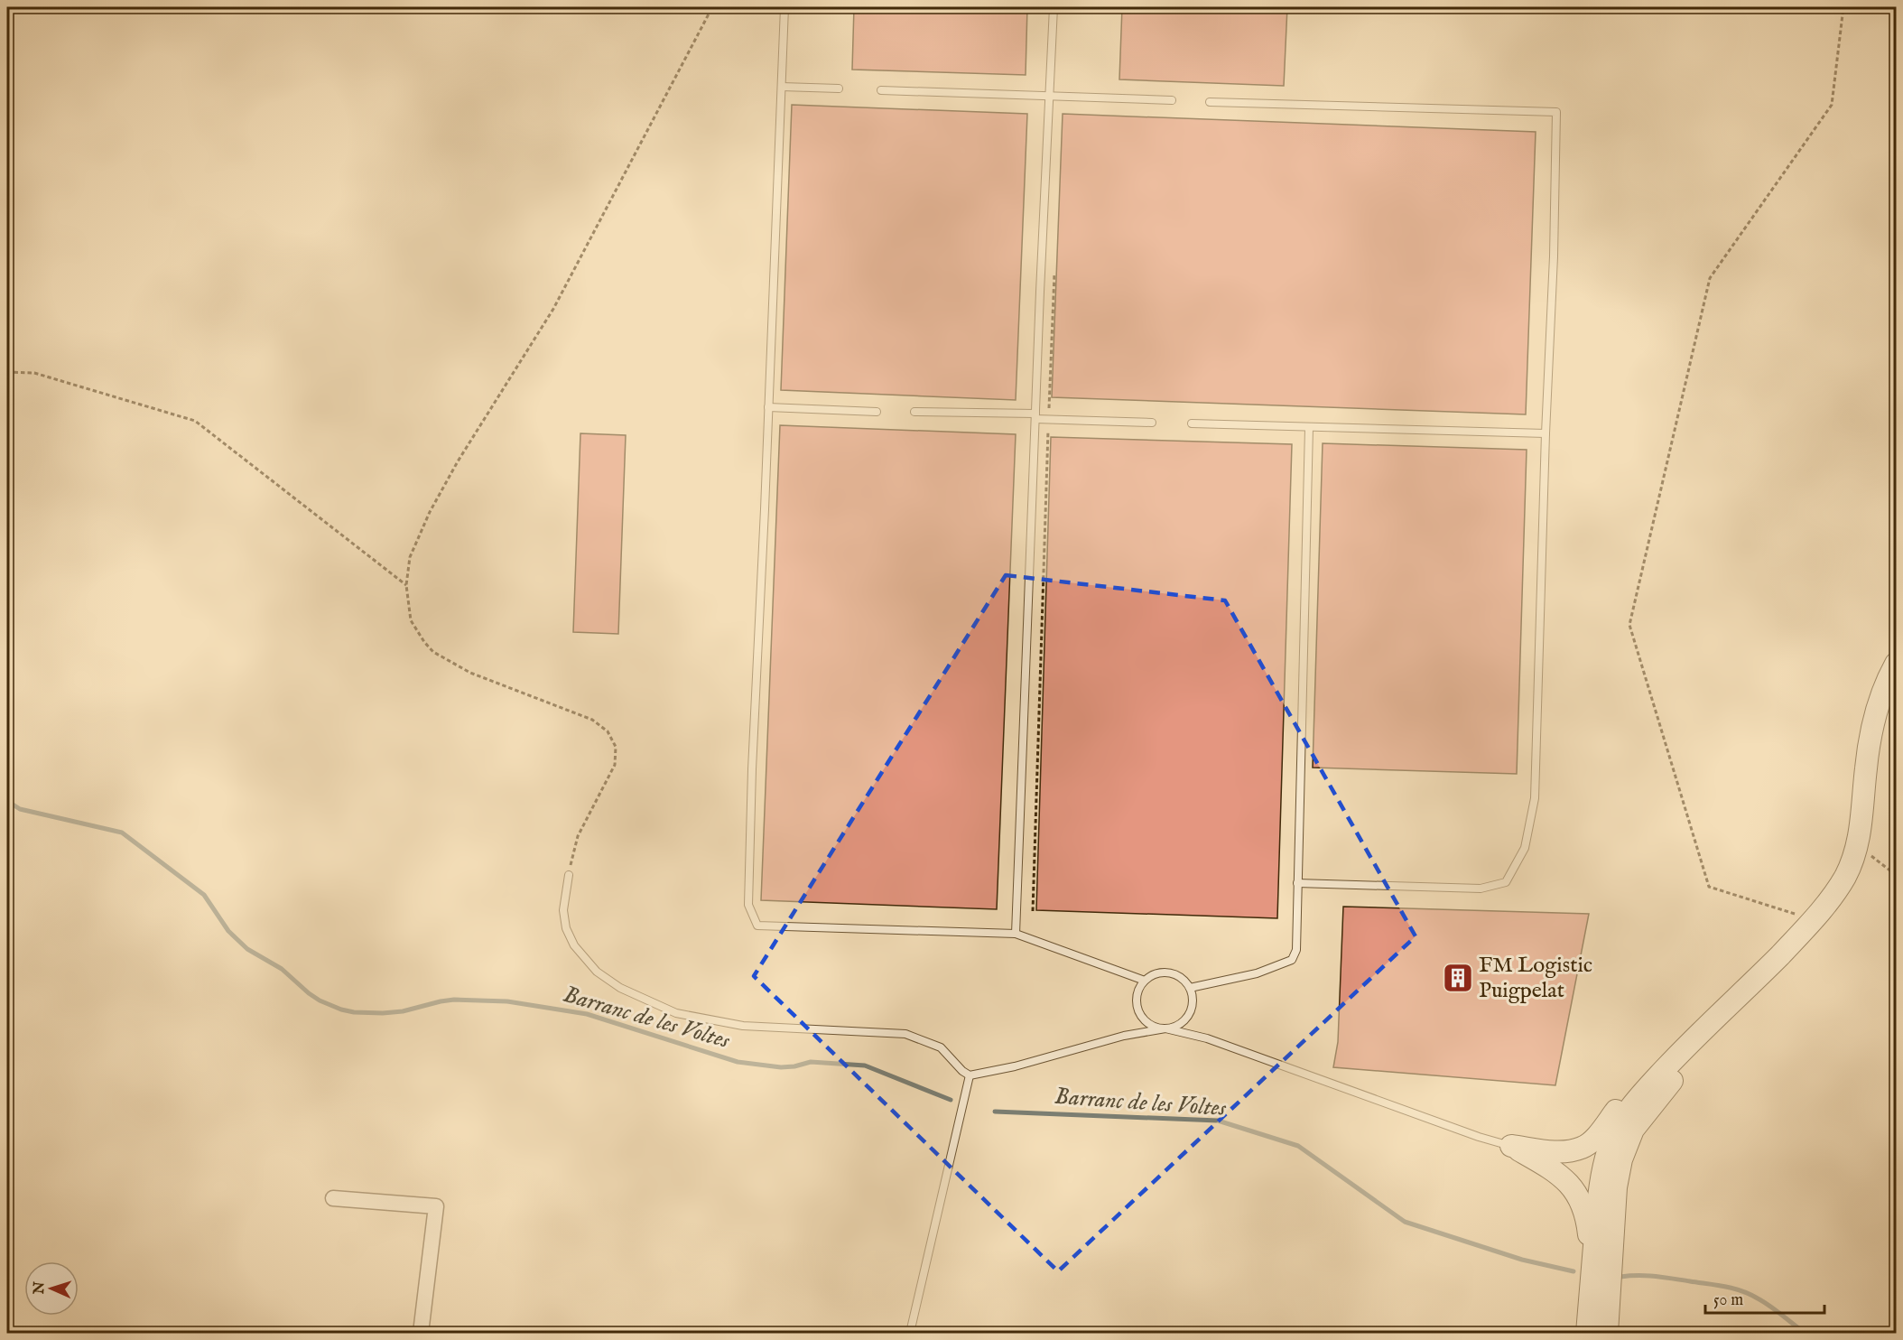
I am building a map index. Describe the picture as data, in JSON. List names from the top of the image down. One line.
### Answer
{"water":["Barranc de les Voltes"],"places":{"building":["FM Logistic Puigpelat"]},"scale_bar":"50 m","north":"left"}
